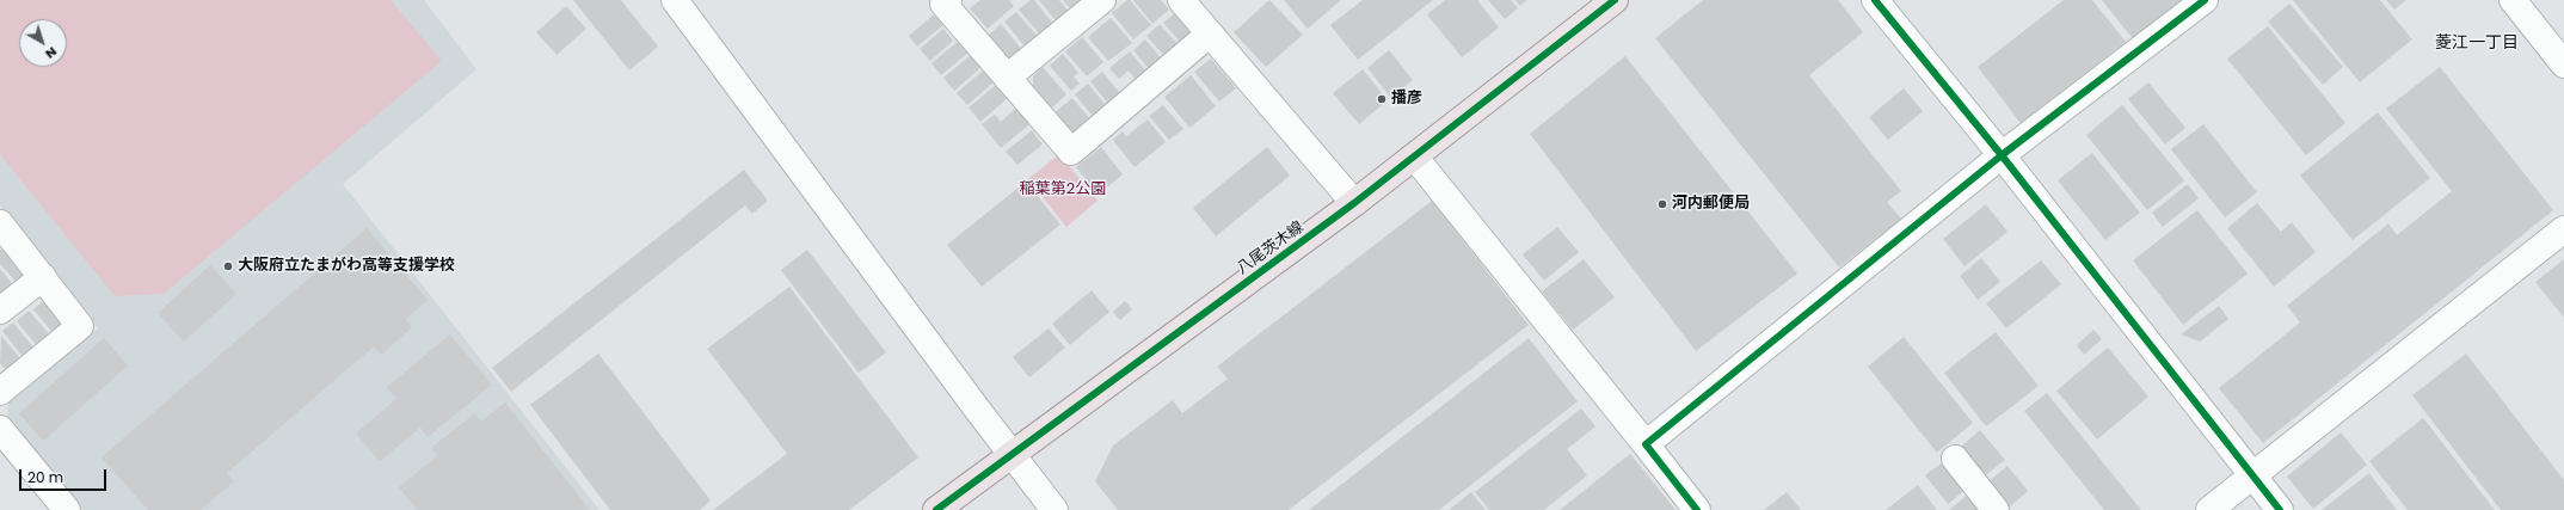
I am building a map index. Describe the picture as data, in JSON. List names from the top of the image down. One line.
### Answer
{"streets":{"main road":["八尾茨木線"]},"districts":["菱江一丁目"],"parks":["稲葉第2公園"],"places":["播彦","河内郵便局","大阪府立たまがわ高等支援学校"],"scale_bar":"20 m","north":"bottom right"}
